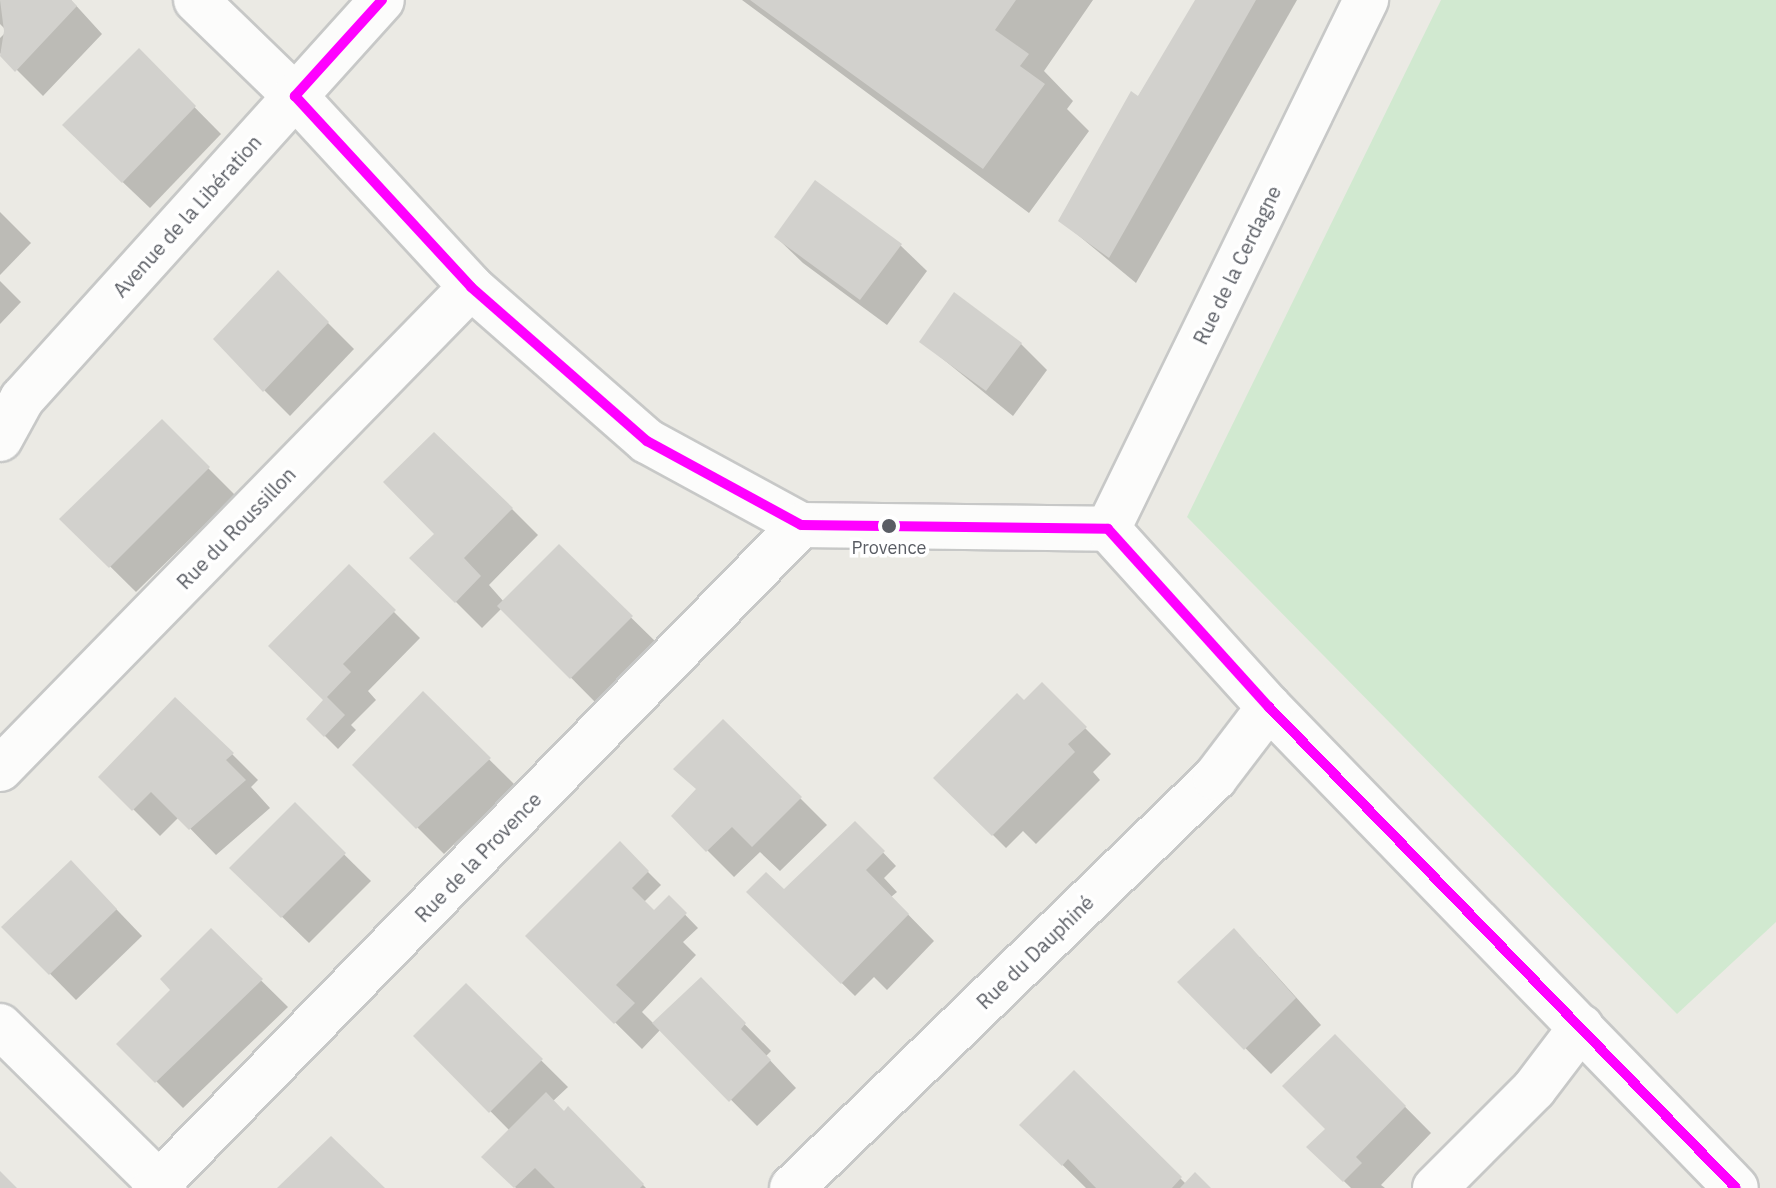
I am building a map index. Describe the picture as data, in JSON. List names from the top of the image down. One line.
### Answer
{"streets":{"street":["Avenue de la Libération","Rue de la Cerdagne","Rue du Roussillon","Rue de la Provence","Rue du Dauphiné"]},"places":["Provence"]}
